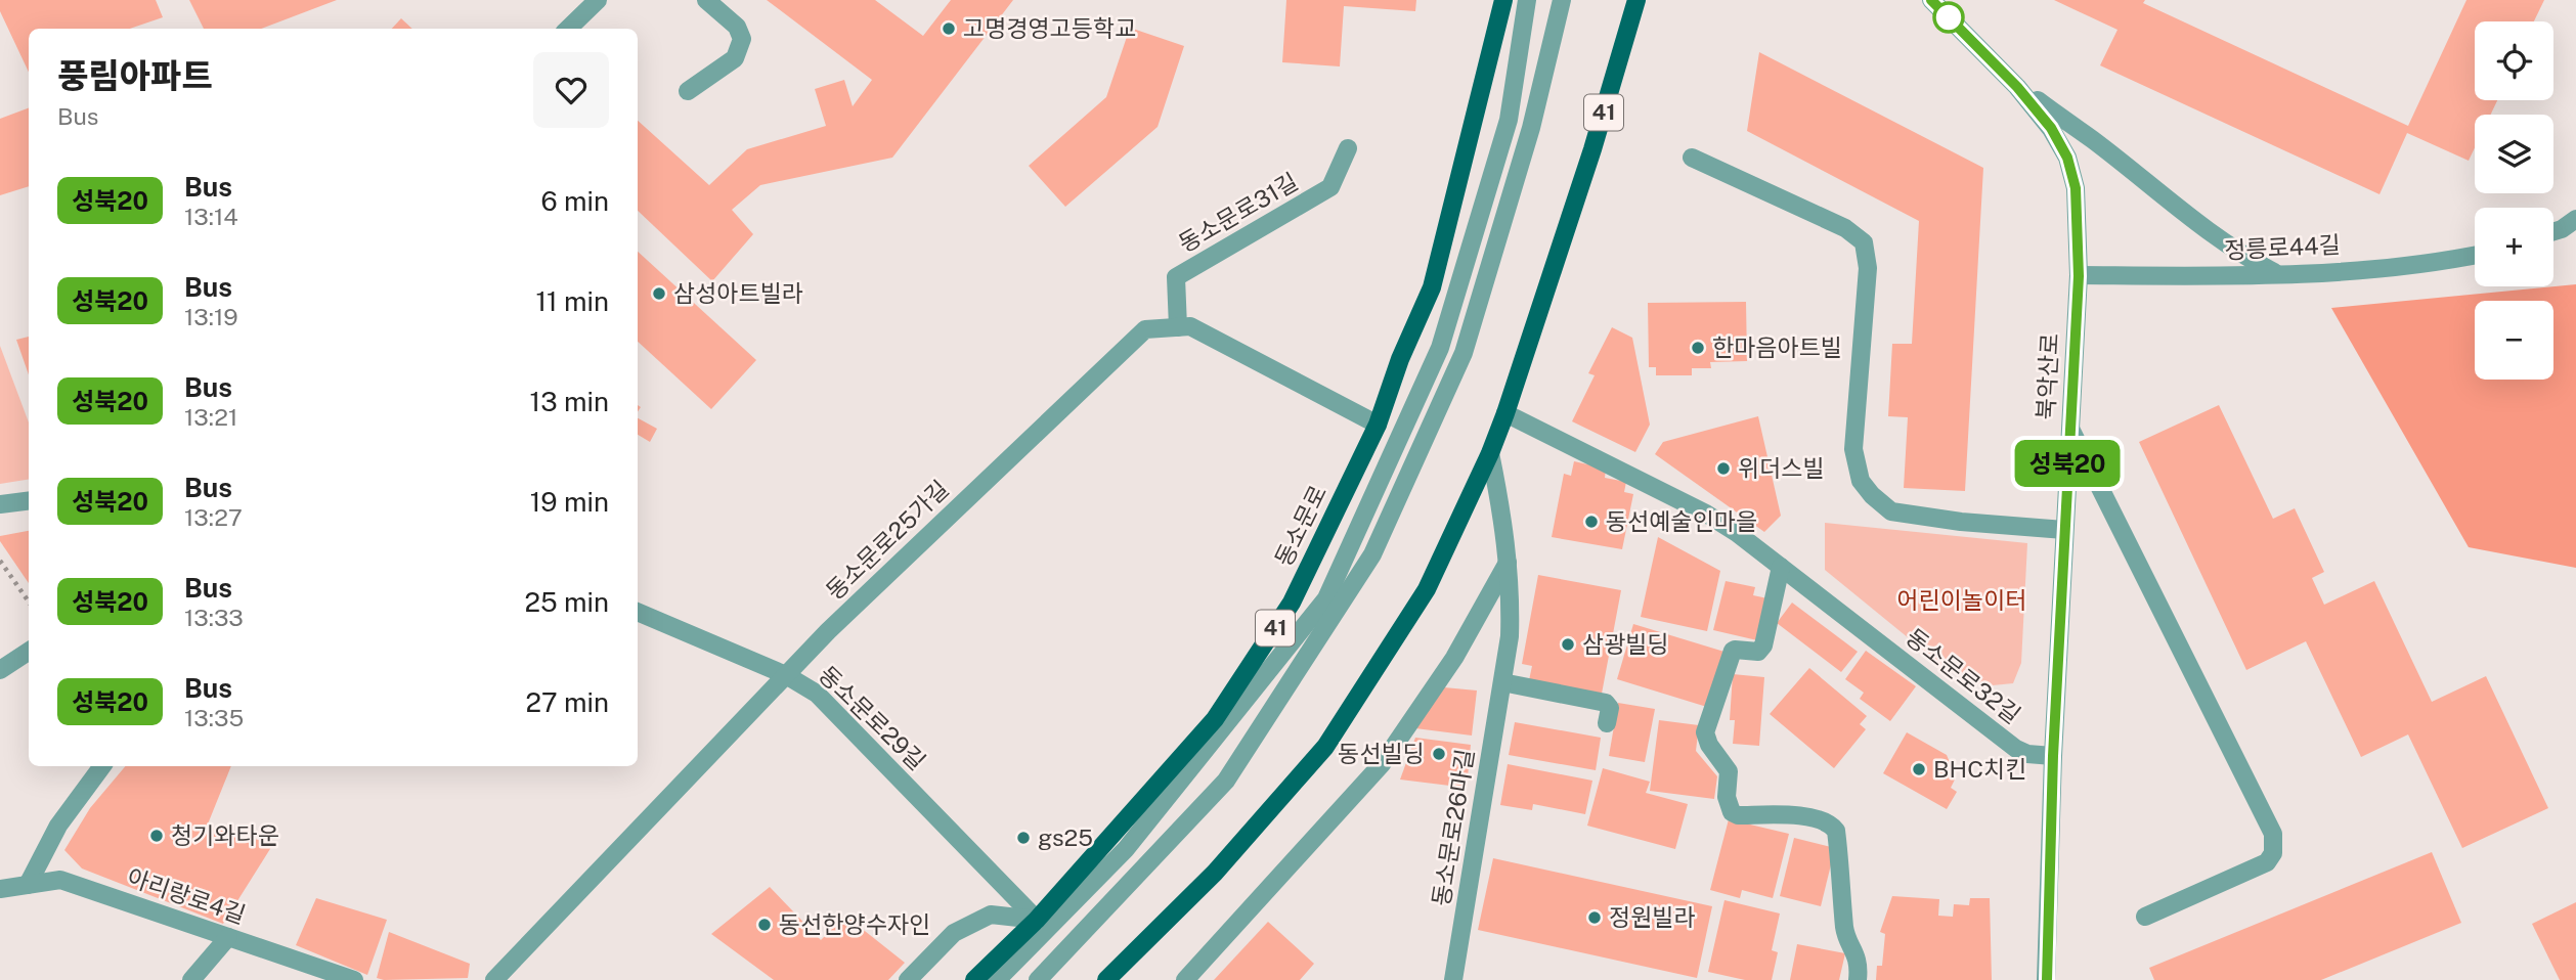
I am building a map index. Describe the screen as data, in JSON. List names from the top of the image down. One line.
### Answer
{"streets":{"main road":["41","동소문로"],"street":["동소문로31길","정릉로44길","북악산로","동소문로25가길","동소문로32길","동소문로29길","동소문로26마길","아리랑로4길"]},"crossings":[["41","동소문로32길"],["41","동소문로26마길"],["동소문로31길","동소문로25가길"],["정릉로44길","북악산로"],["북악산로","동소문로32길"],["동소문로","동소문로25가길"],["동소문로","동소문로29길"],["동소문로25가길","동소문로29길"]],"parks":["어린이놀이터"],"places":["고명경영고등학교","삼성아트빌라","한마음아트빌","위더스빌","동선예술인마을","삼광빌딩","동선빌딩","BHC치킨","청기와타운","gs25","정원빌라","동선한양수자인"],"lines":["bus line 성북20"],"page":{"on_map":"성북20","map_buttons":["+","−"],"heading":["풍림아파트","Bus"],"list":[{"mark":"성북20","name":"Bus","note":"13:14","value":"6 min"},{"mark":"성북20","name":"Bus","note":"13:19","value":"11 min"},{"mark":"성북20","name":"Bus","note":"13:21","value":"13 min"},{"mark":"성북20","name":"Bus","note":"13:27","value":"19 min"},{"mark":"성북20","name":"Bus","note":"13:33","value":"25 min"},{"mark":"성북20","name":"Bus","note":"13:35","value":"27 min"}]}}
